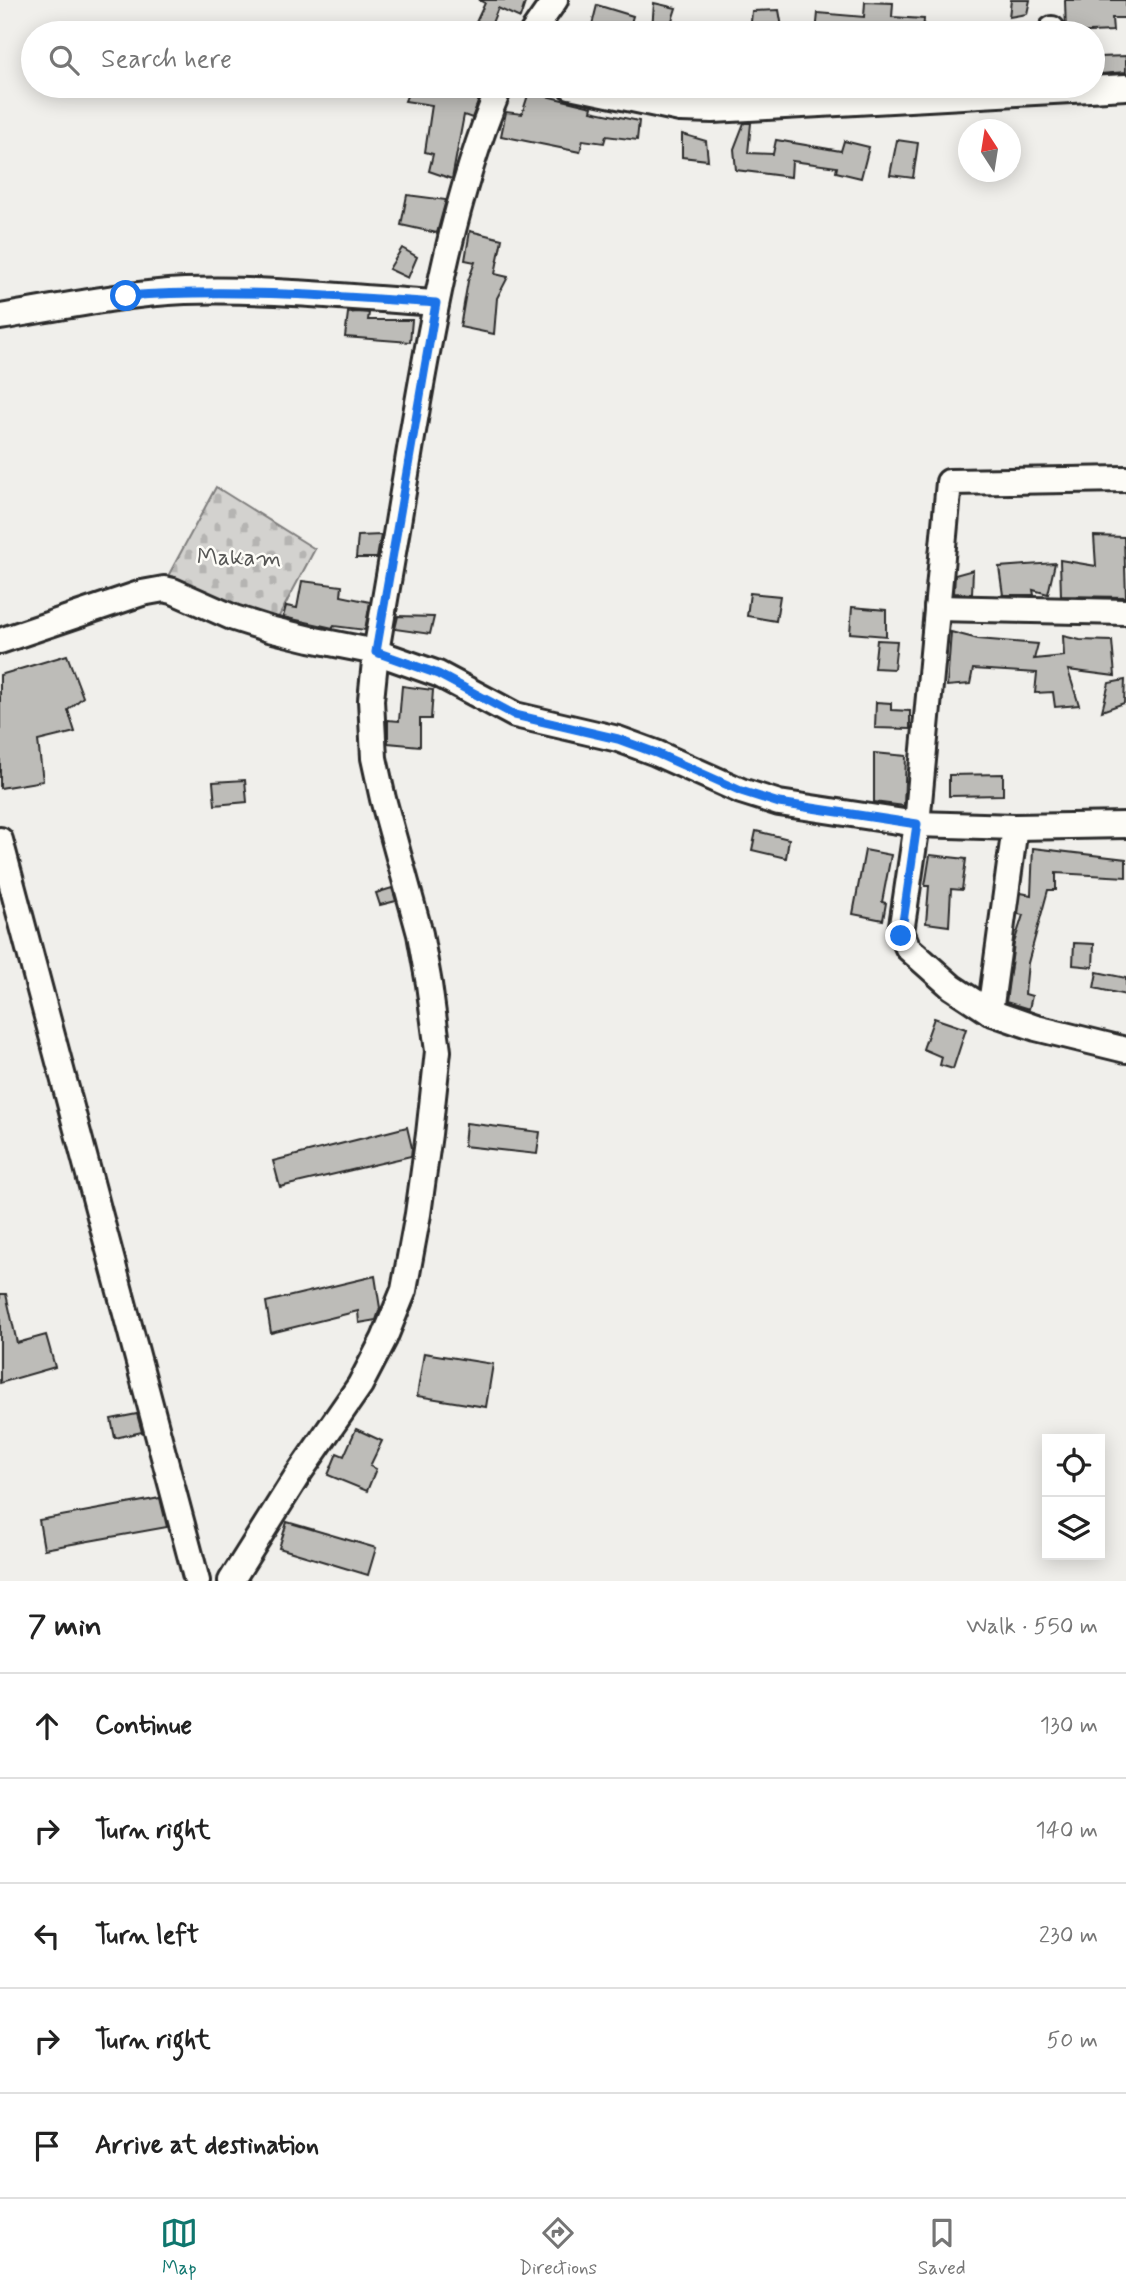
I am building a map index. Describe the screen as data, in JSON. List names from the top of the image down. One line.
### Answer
{"parks":["Makam"],"north":"top","page":{"search":"Search here","heading":["7 min","Walk · 550 m"],"list":[["Continue","130 m"],["Turn right","140 m"],["Turn left","230 m"],["Turn right","50 m"],"Arrive at destination"],"nav":["Map","Directions","Saved"]}}
